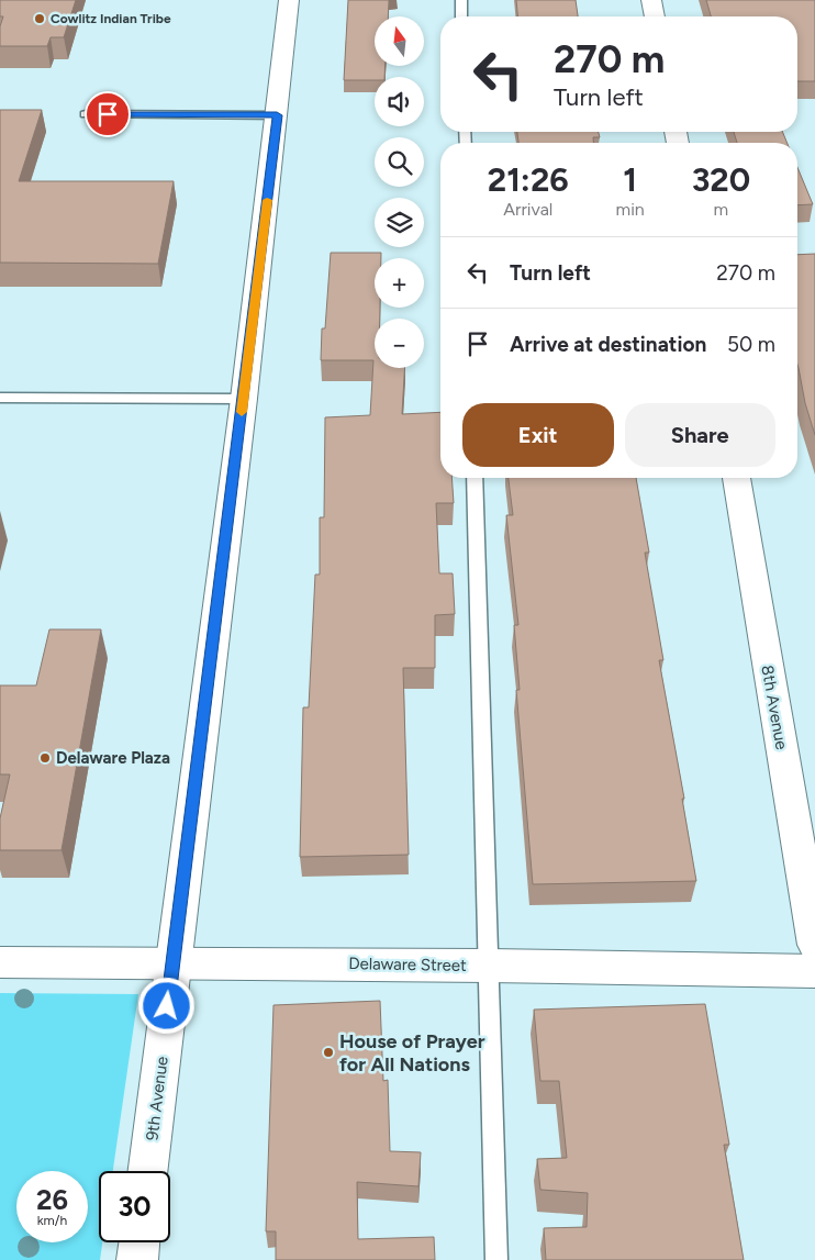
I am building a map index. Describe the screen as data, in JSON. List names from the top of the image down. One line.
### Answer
{"streets":{"street":["8th Avenue","Delaware Street","9th Avenue"]},"crossings":[["Delaware Street","9th Avenue"]],"places":["Cowlitz Indian Tribe","Delaware Plaza","House of Prayer for All Nations"],"north":"top","page":{"map_buttons":["+","−"],"turn":["270 m","Turn left"],"eta":["21:26","Arrival","1","min","320","m"],"list":[{"name":"Turn left","value":"270 m"},{"name":"Arrive at destination","value":"50 m"}],"buttons":["Exit","Share"],"speed":"26 km/h","limit":"30"}}
